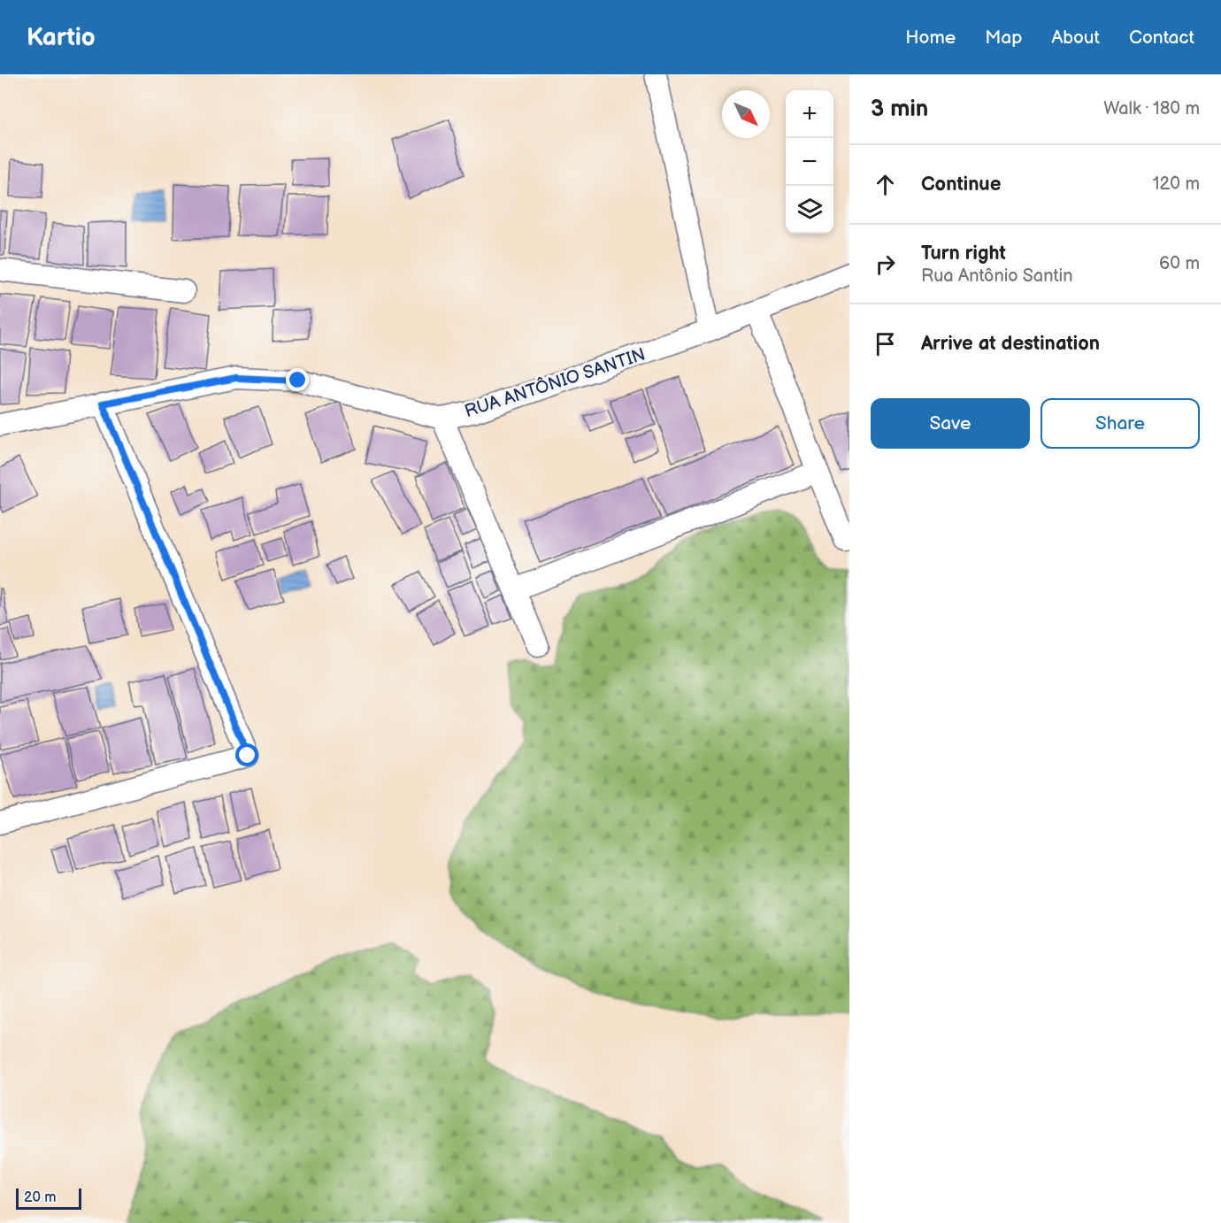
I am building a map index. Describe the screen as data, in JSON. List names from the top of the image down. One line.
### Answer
{"streets":{"street":["RUA ANTÔNIO SANTIN"]},"scale_bar":"20 m","north":"bottom right","page":{"header":"Kartio","nav":["Home","Map","About","Contact"],"heading":["3 min","Walk · 180 m"],"map_buttons":["+","−"],"list":[["Continue","120 m"],["Turn right","Rua Antônio Santin","60 m"],"Arrive at destination"],"buttons":["Save","Share"],"scale":"20 m"}}
